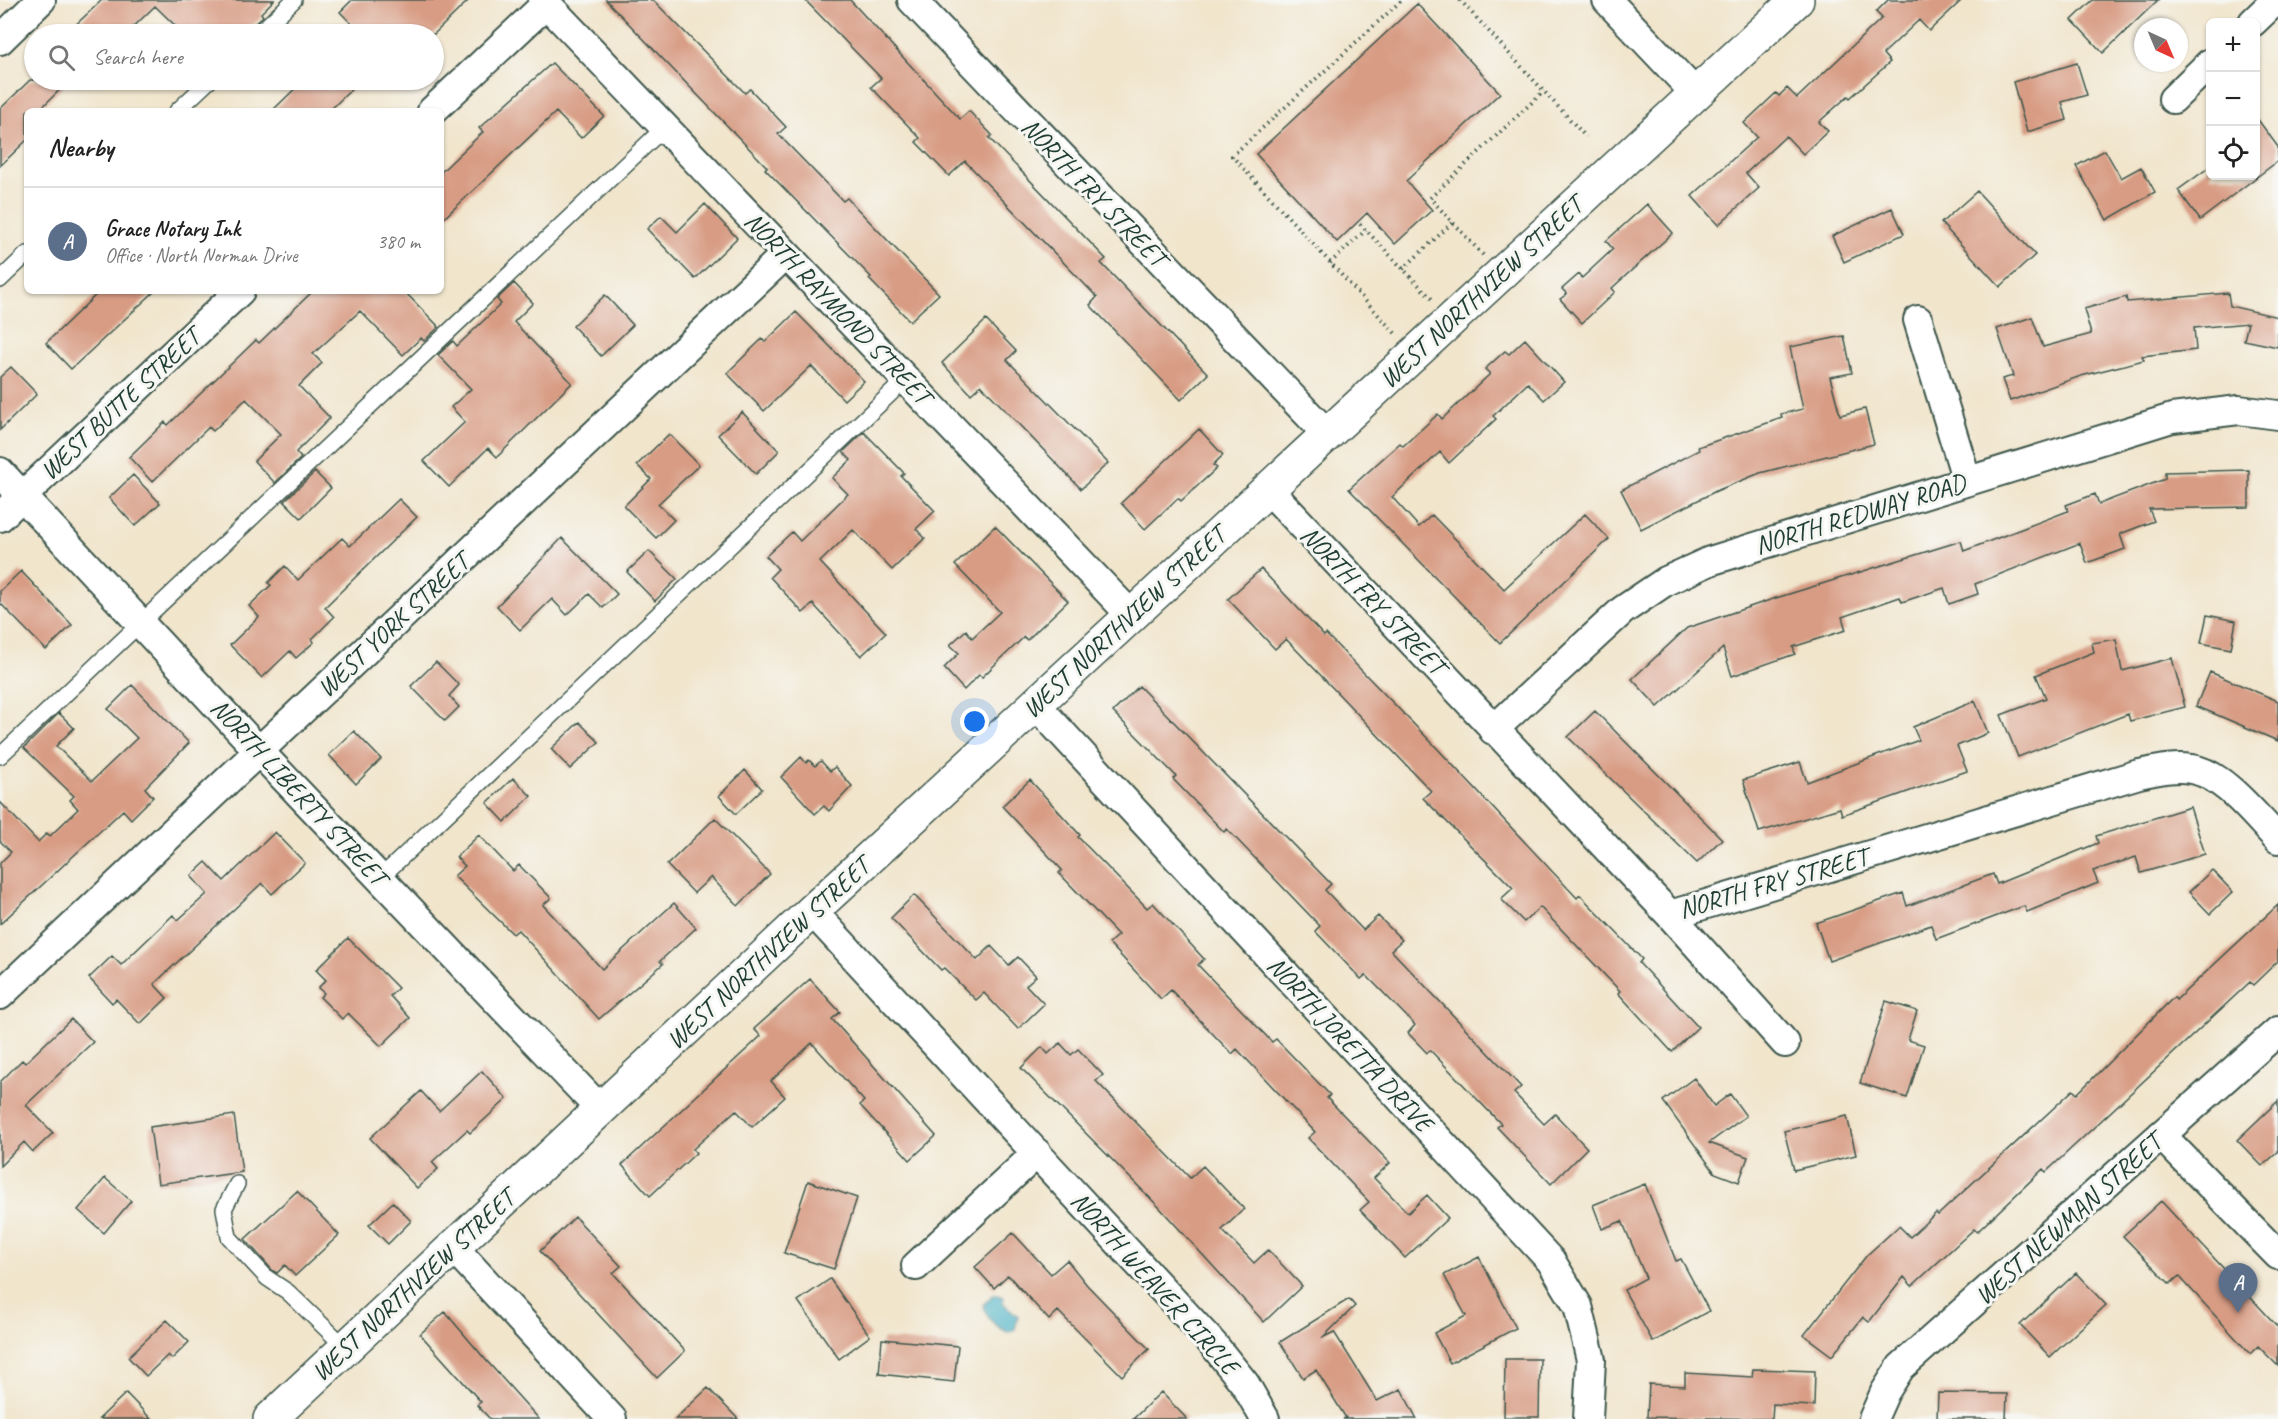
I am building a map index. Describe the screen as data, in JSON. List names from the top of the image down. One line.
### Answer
{"streets":{"street":["NORTH FRY STREET","WEST NORTHVIEW STREET","NORTH RAYMOND STREET","WEST BUTTE STREET","NORTH REDWAY ROAD","WEST YORK STREET","NORTH LIBERTY STREET","NORTH JORETTA DRIVE","WEST NEWMAN STREET","NORTH WEAVER CIRCLE"]},"crossings":[["NORTH FRY STREET","WEST NORTHVIEW STREET"],["NORTH FRY STREET","NORTH REDWAY ROAD"],["WEST NORTHVIEW STREET","NORTH RAYMOND STREET"],["WEST NORTHVIEW STREET","NORTH LIBERTY STREET"],["WEST NORTHVIEW STREET","NORTH JORETTA DRIVE"],["WEST NORTHVIEW STREET","NORTH WEAVER CIRCLE"],["NORTH RAYMOND STREET","WEST YORK STREET"],["WEST BUTTE STREET","NORTH LIBERTY STREET"],["WEST YORK STREET","NORTH LIBERTY STREET"]],"north":"bottom right","page":{"map_buttons":["+","−"],"search":"Search here","heading":"Nearby","list":[{"mark":"A","name":"Grace Notary Ink","note":"Office · North Norman Drive","value":"380 m"}],"pins":"A"}}
